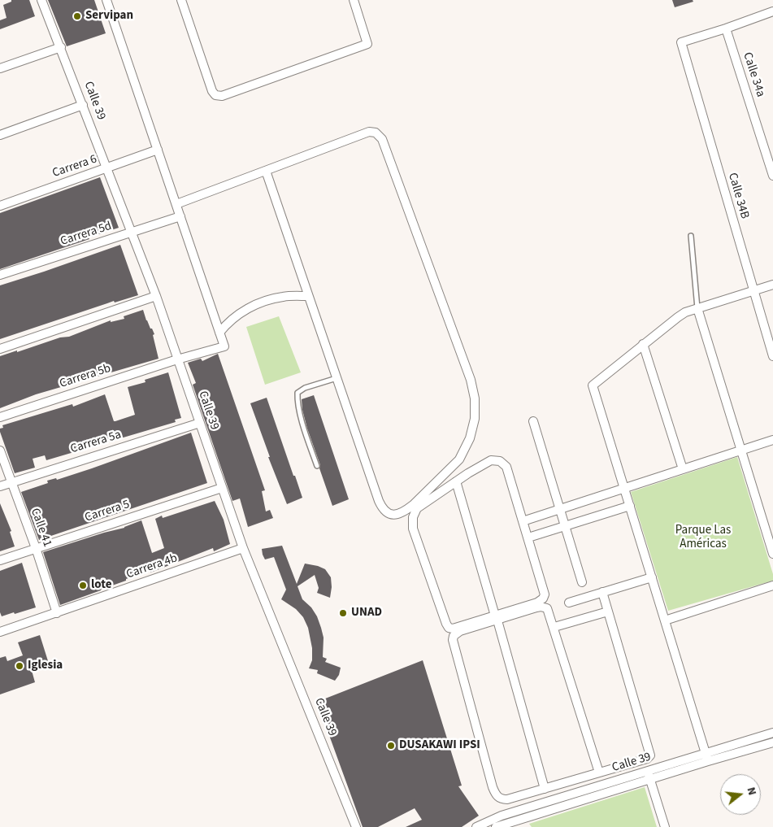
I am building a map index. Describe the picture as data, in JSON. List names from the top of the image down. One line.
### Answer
{"streets":{"street":["Calle 34a","Calle 39","Carrera 6","Calle 34B","Carrera 5d","Carrera 5b","Carrera 5a","Carrera 5","Calle 41","Carrera 4b"]},"crossings":[["Calle 34a","Calle 34B"],["Calle 39","Carrera 6"],["Calle 39","Carrera 5d"],["Calle 39","Carrera 5b"],["Calle 39","Carrera 5a"],["Calle 39","Carrera 5"],["Calle 39","Carrera 4b"],["Carrera 5a","Calle 41"],["Carrera 5","Calle 41"],["Calle 41","Carrera 4b"]],"parks":["Parque Las Américas"],"places":["Servipan","lote","UNAD","Iglesia","DUSAKAWI IPSI"],"north":"right"}
